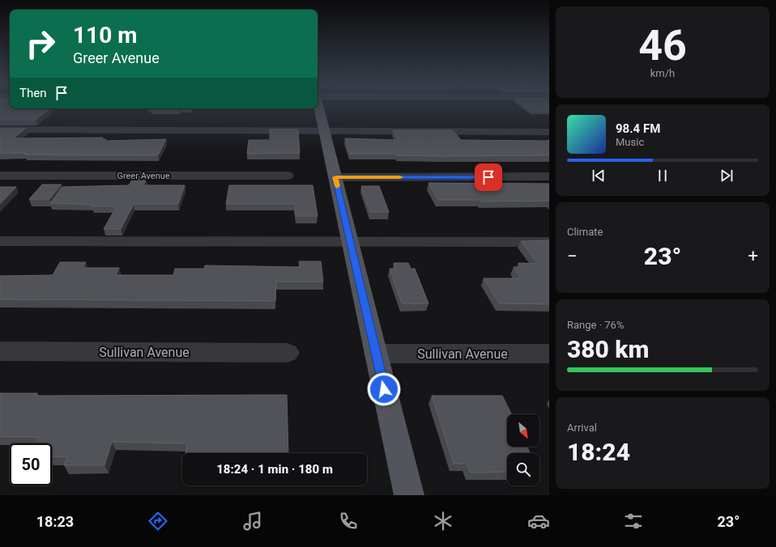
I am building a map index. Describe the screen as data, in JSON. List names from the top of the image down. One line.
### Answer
{"streets":{"street":["Greer Avenue","Sullivan Avenue"]},"north":"bottom right","page":{"tile":[["46","km/h"],"Climate",["Range · 76%","380 km"],["Arrival","18:24"]],"turn":["110 m","Greer Avenue"],"then":"Then","song":["98.4 FM","Music"],"heat":["−","23°","+"],"limit":"50","trip":"18:24 · 1 min · 180 m","tabs":["18:23","23°"]}}
